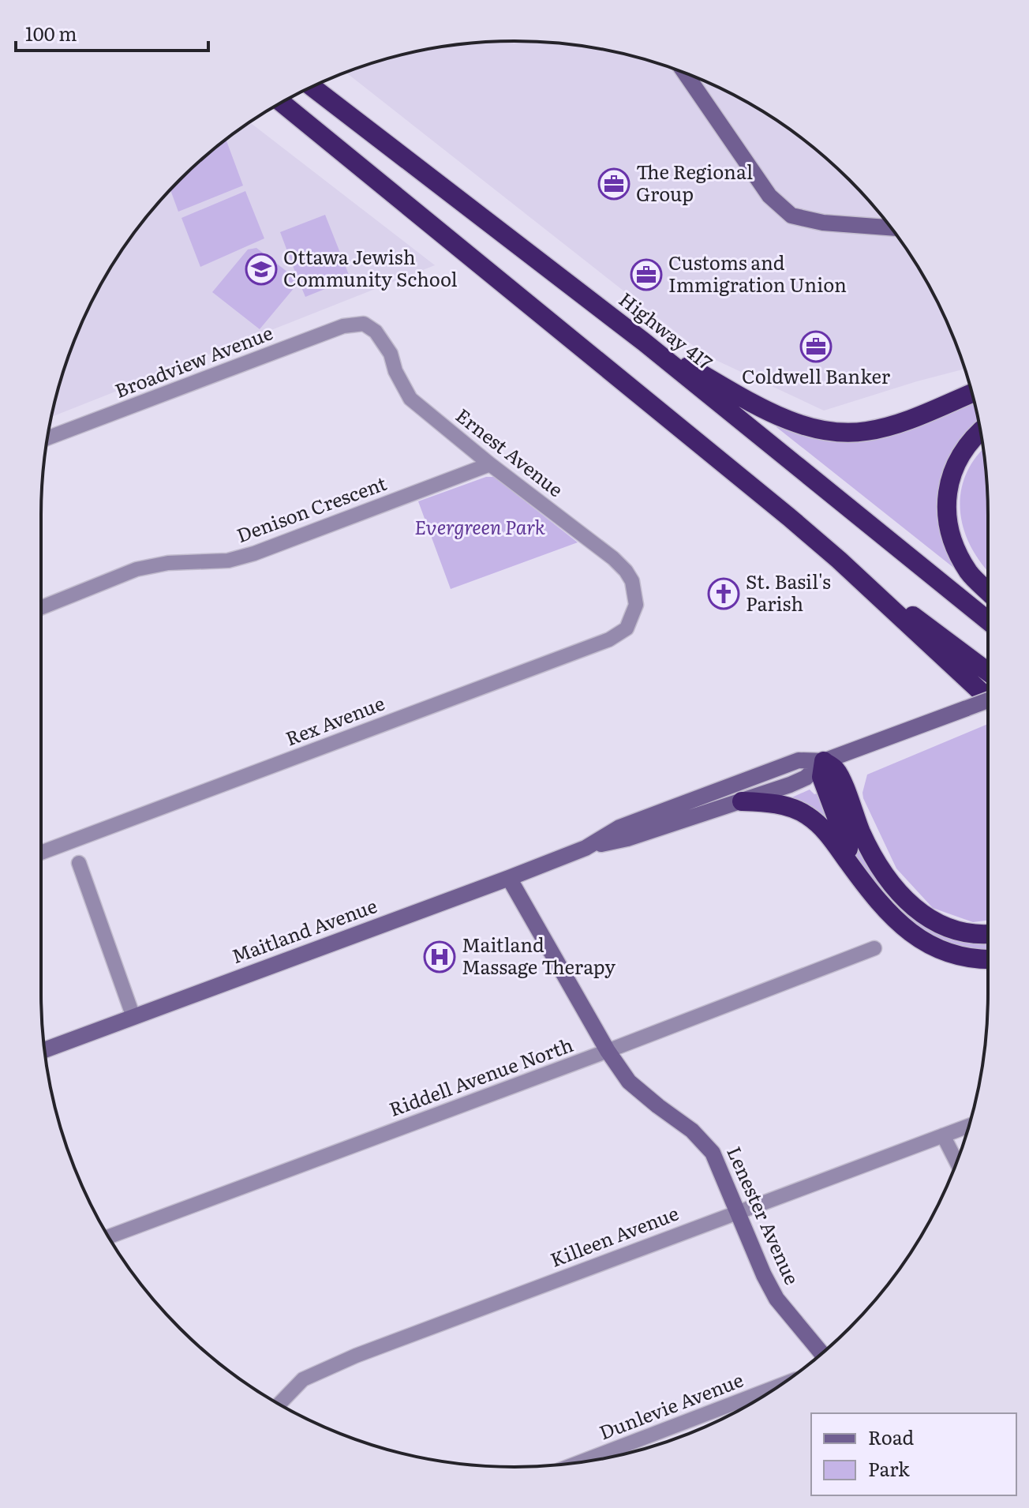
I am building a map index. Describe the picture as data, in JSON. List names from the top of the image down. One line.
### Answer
{"streets":{"highway":["Highway 417"],"main road":["Maitland Avenue","Lenester Avenue"],"street":["Broadview Avenue","Ernest Avenue","Denison Crescent","Rex Avenue","Riddell Avenue North","Killeen Avenue","Dunlevie Avenue"]},"crossings":[["Broadview Avenue","Ernest Avenue"],["Ernest Avenue","Denison Crescent"],["Ernest Avenue","Rex Avenue"],["Maitland Avenue","Lenester Avenue"],["Riddell Avenue North","Lenester Avenue"],["Lenester Avenue","Killeen Avenue"]],"parks":["Evergreen Park"],"places":{"office":["The Regional Group","Customs and Immigration Union","Coldwell Banker"],"school or university":["Ottawa Jewish Community School"],"church":["St. Basil's Parish"],"hospital":["Maitland Massage Therapy"]},"legend":["Road","Park"],"scale_bar":"100 m"}
